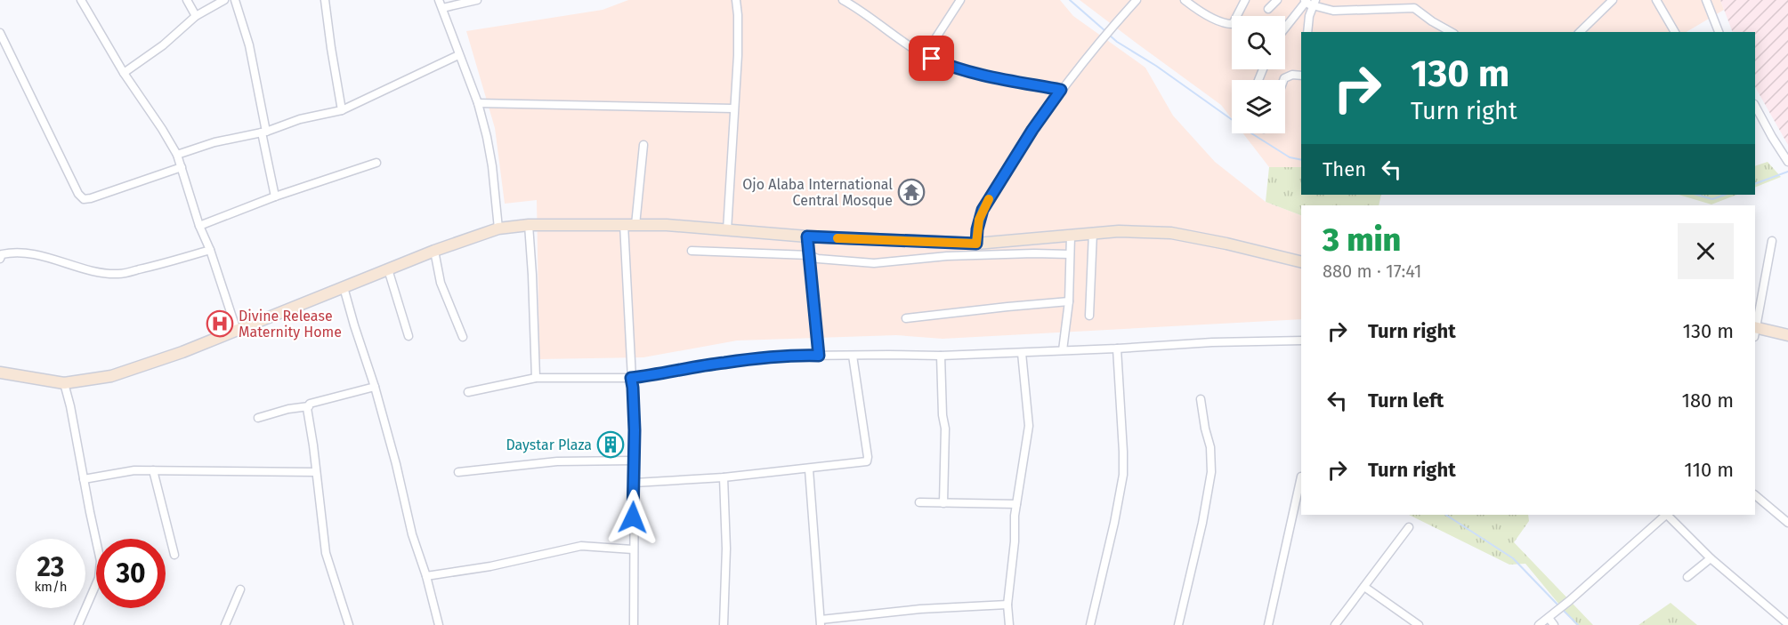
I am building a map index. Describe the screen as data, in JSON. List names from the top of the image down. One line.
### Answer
{"places":{"temple":["Ojo Alaba International Central Mosque"],"hospital":["Divine Release Maternity Home"],"building":["Daystar Plaza"]},"page":{"turn":["130 m","Turn right"],"then":"Then","heading":["3 min","880 m · 17:41"],"list":[{"name":"Turn right","value":"130 m"},{"name":"Turn left","value":"180 m"},{"name":"Turn right","value":"110 m"}],"speed":"23 km/h","limit":"30"}}
